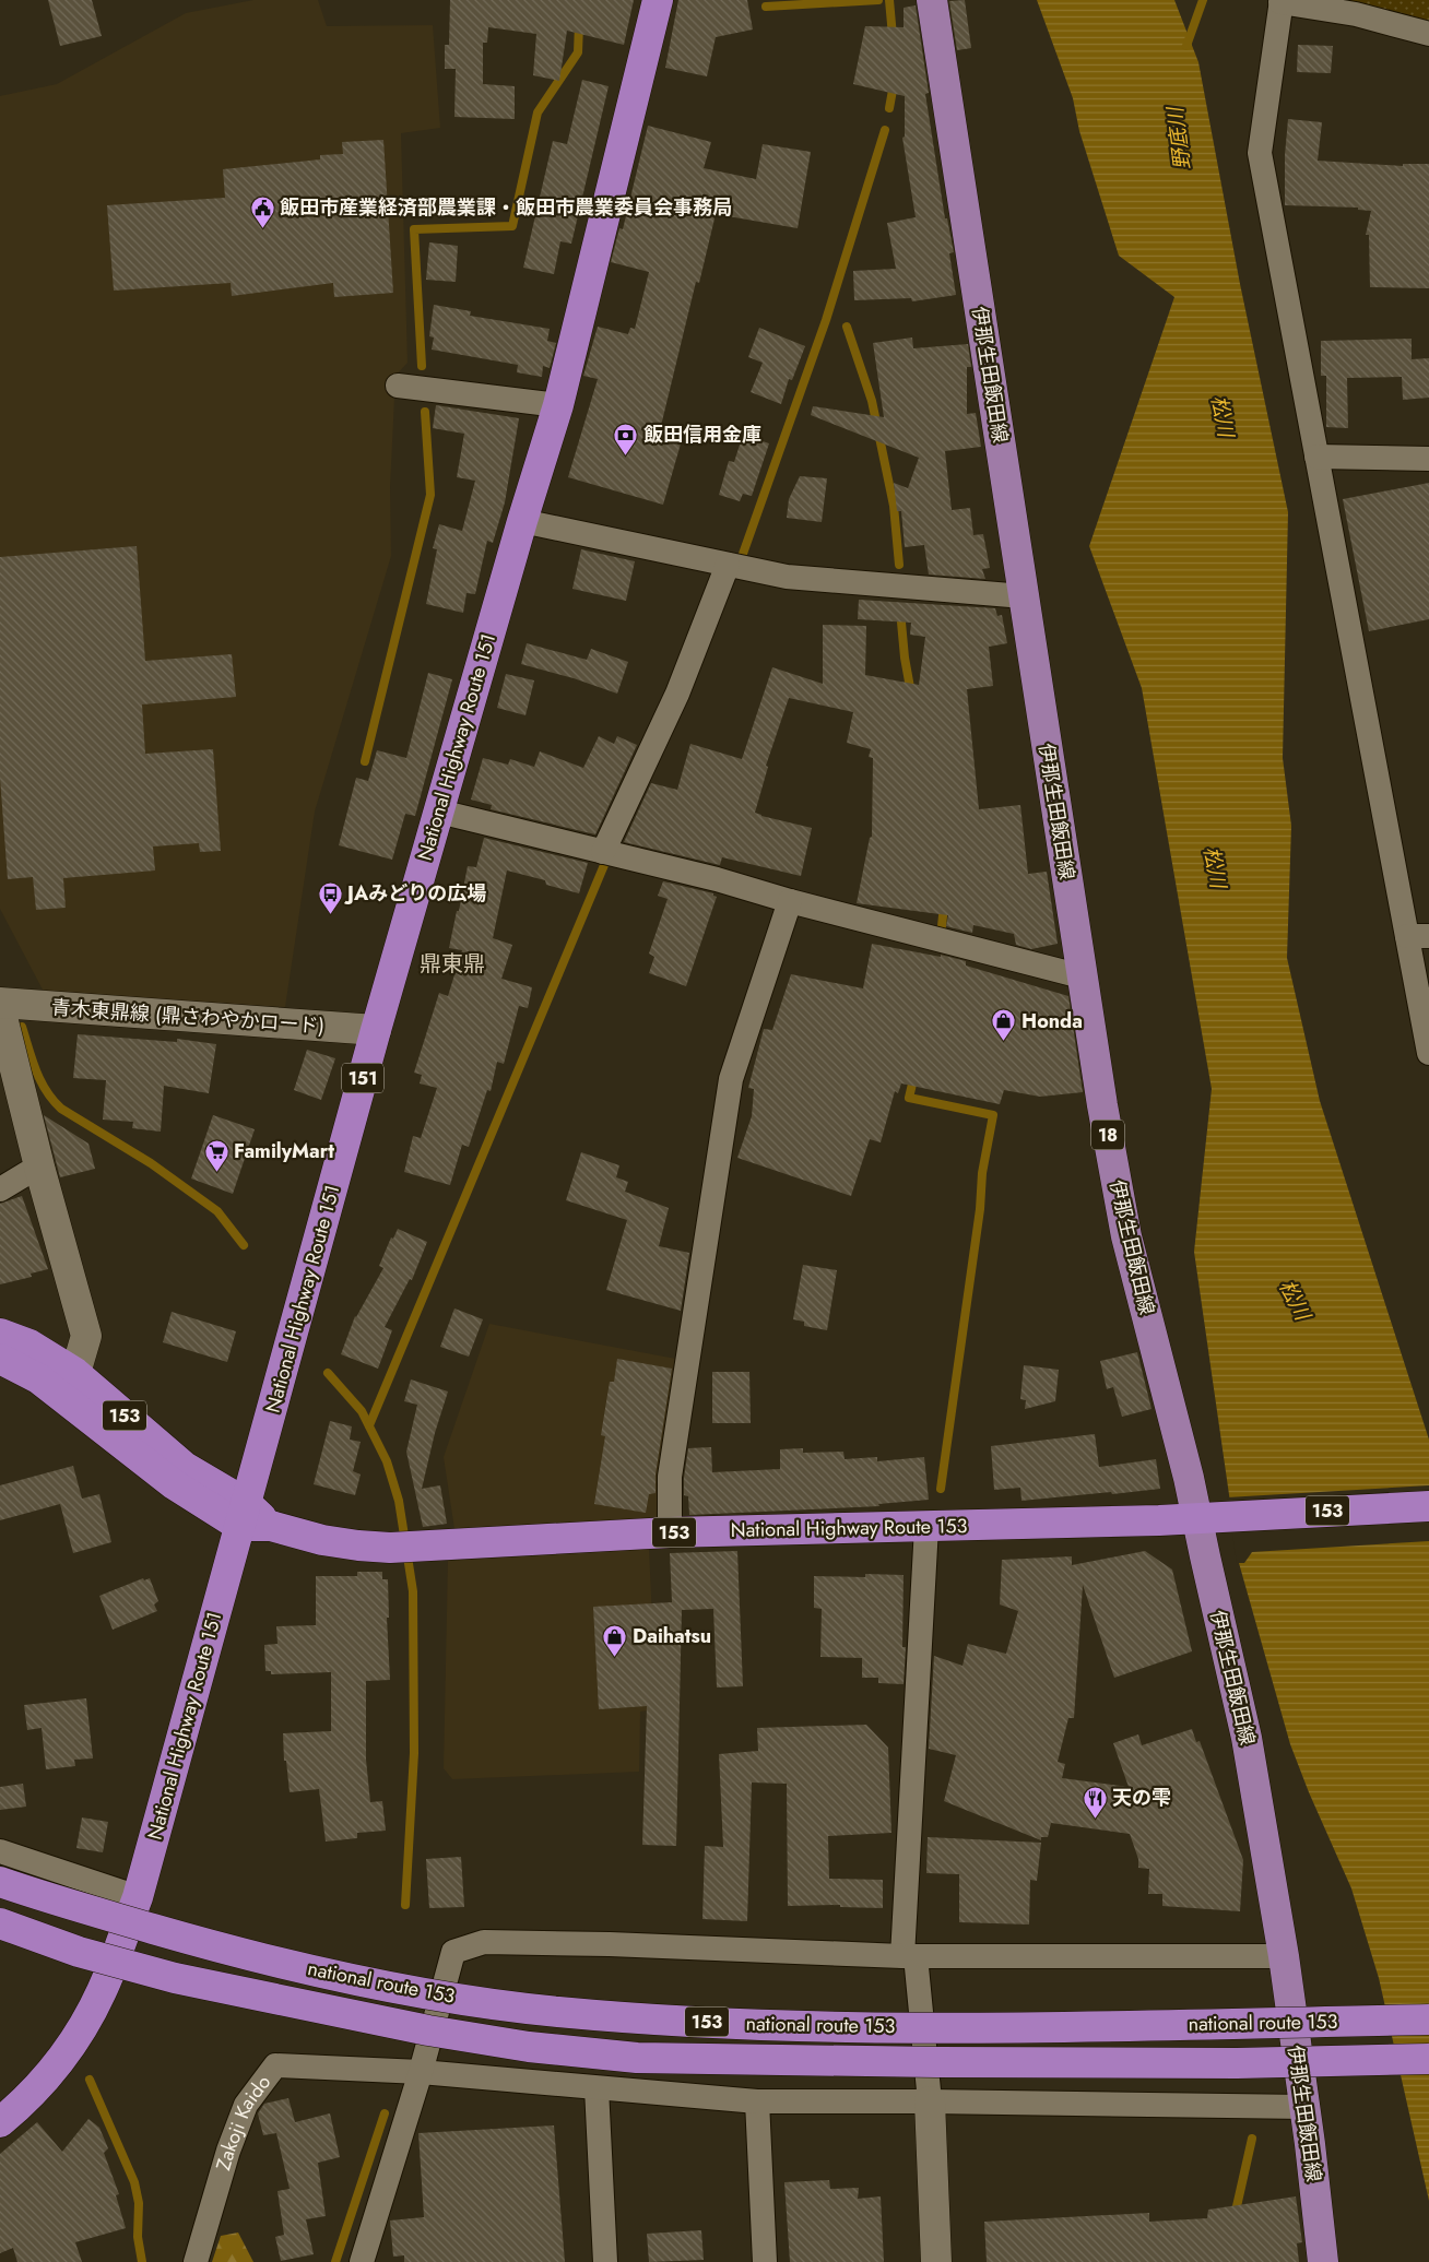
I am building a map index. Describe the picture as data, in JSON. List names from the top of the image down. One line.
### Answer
{"streets":{"highway":["National Highway Route 151","151","153","National Highway Route 153","national route 153"],"main road":["伊那生田飯田線","18"],"street":["青木東鼎線 (鼎さわやかロード)","Zakoji Kaido"]},"crossings":[["伊那生田飯田線","National Highway Route 153"],["National Highway Route 151","青木東鼎線 (鼎さわやかロード)"],["National Highway Route 151","153"],["National Highway Route 151","National Highway Route 153"],["153","National Highway Route 153"]],"districts":["鼎東鼎"],"water":["野底川","松川"],"places":{"public building":["飯田市産業経済部農業課・飯田市農業委員会事務局"],"bank":["飯田信用金庫"],"bus stop":["JAみどりの広場"],"shop":["Honda","Daihatsu"],"supermarket":["FamilyMart"],"restaurant":["天の雫"]}}
